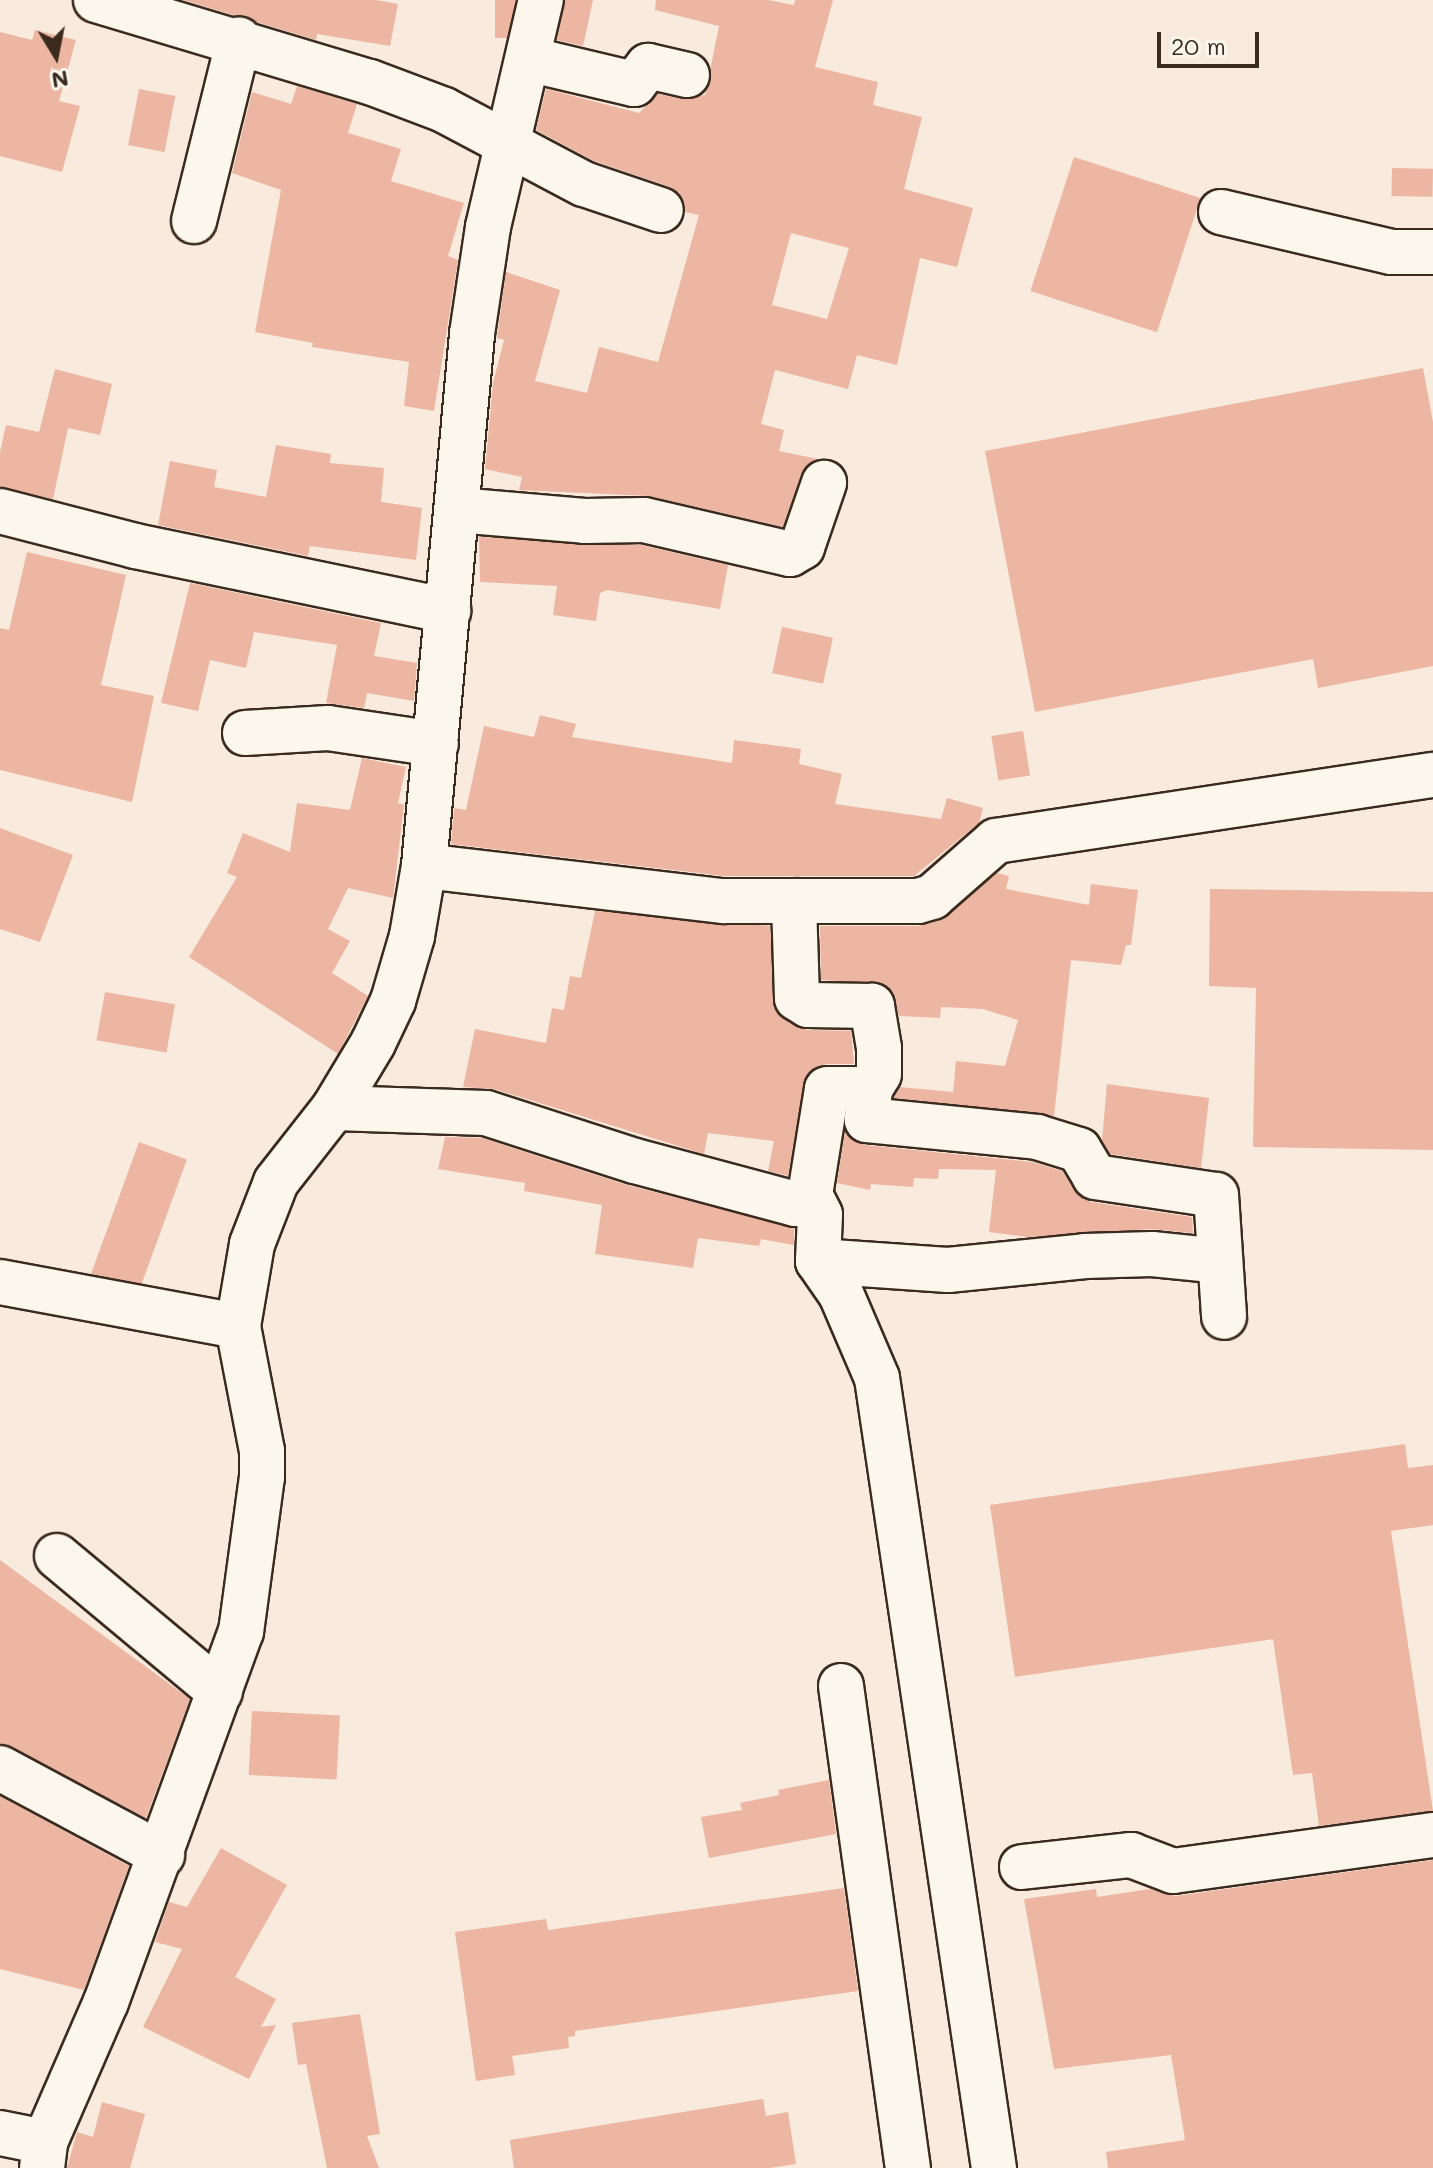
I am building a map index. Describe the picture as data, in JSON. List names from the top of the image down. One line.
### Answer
{"scale_bar":"20 m","north":"bottom"}
